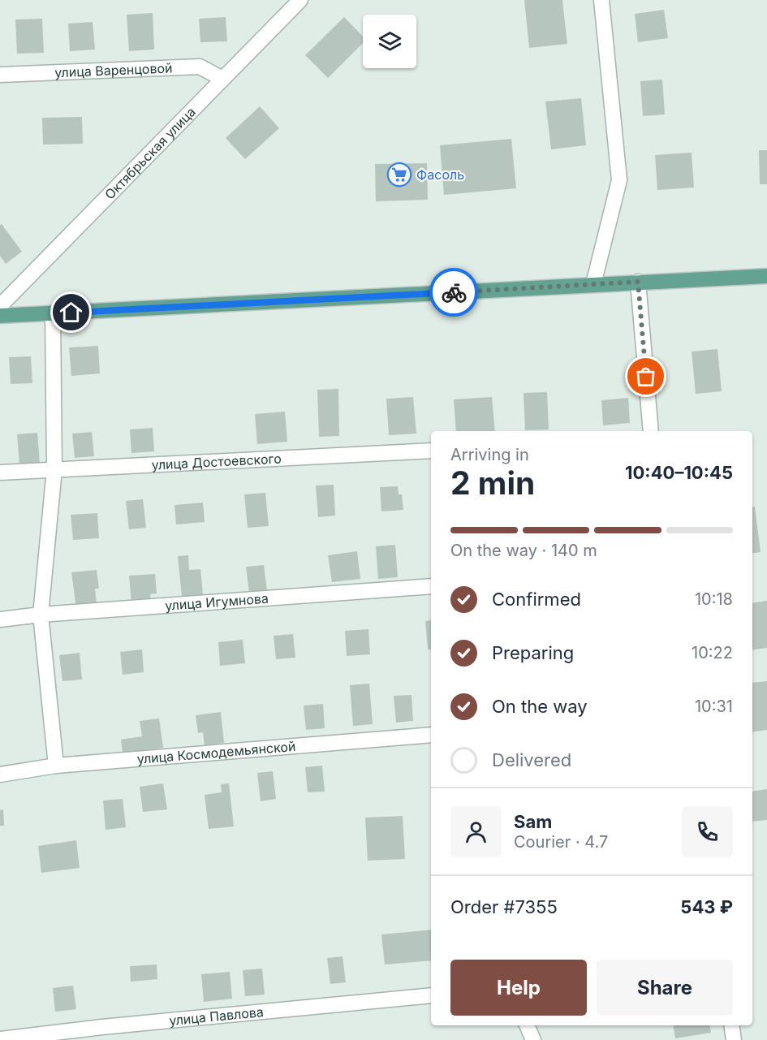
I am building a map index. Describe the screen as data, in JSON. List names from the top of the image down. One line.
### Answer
{"streets":{"street":["улица Варенцовой","Октябрьская улица","улица Достоевского","улица Игумнова","улица Космодемьянской","улица Павлова"]},"crossings":[["улица Варенцовой","Октябрьская улица"]],"places":{"supermarket":["Фасоль"]},"page":{"heading":["2 min","Arriving in","10:40–10:45"],"panel":["Sam","Courier · 4.7","Order #7355","543 ₽"],"bar":"On the way · 140 m","list":[["Confirmed","10:18"],["Preparing","10:22"],["On the way","10:31"],"Delivered"],"buttons":["Help","Share"]}}
